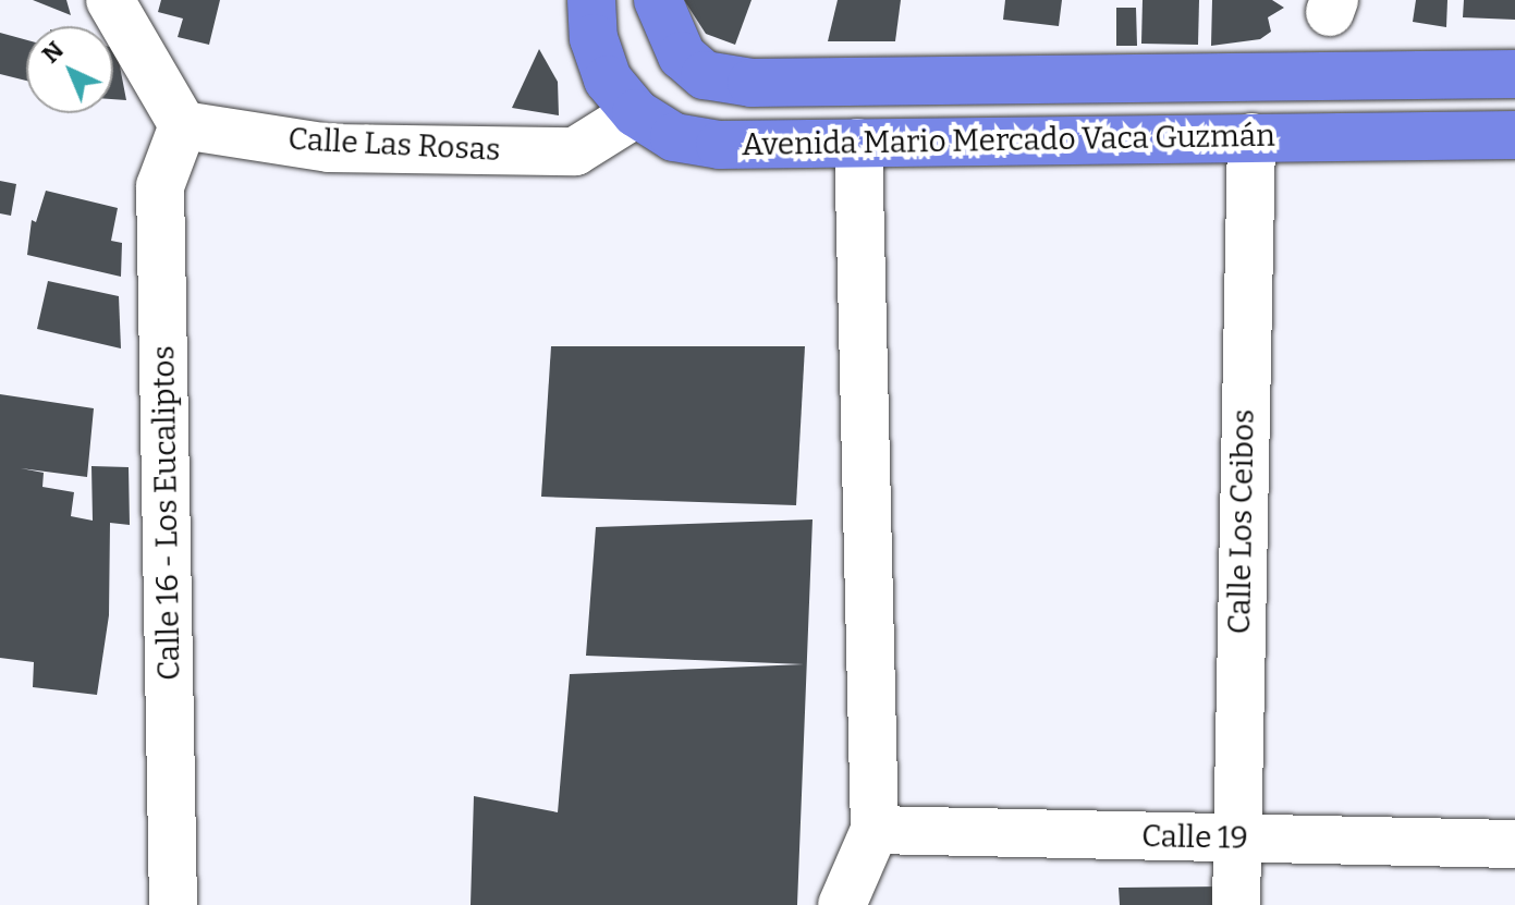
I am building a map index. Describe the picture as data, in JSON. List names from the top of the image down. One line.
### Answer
{"streets":{"main road":["Avenida Mario Mercado Vaca Guzmán"],"street":["Calle Las Rosas","Calle 16 - Los Eucaliptos","Calle Los Ceibos","Calle 19"]},"crossings":[["Avenida Mario Mercado Vaca Guzmán","Calle Las Rosas"],["Avenida Mario Mercado Vaca Guzmán","Calle Los Ceibos"],["Calle Las Rosas","Calle 16 - Los Eucaliptos"],["Calle Los Ceibos","Calle 19"]],"north":"top left"}
